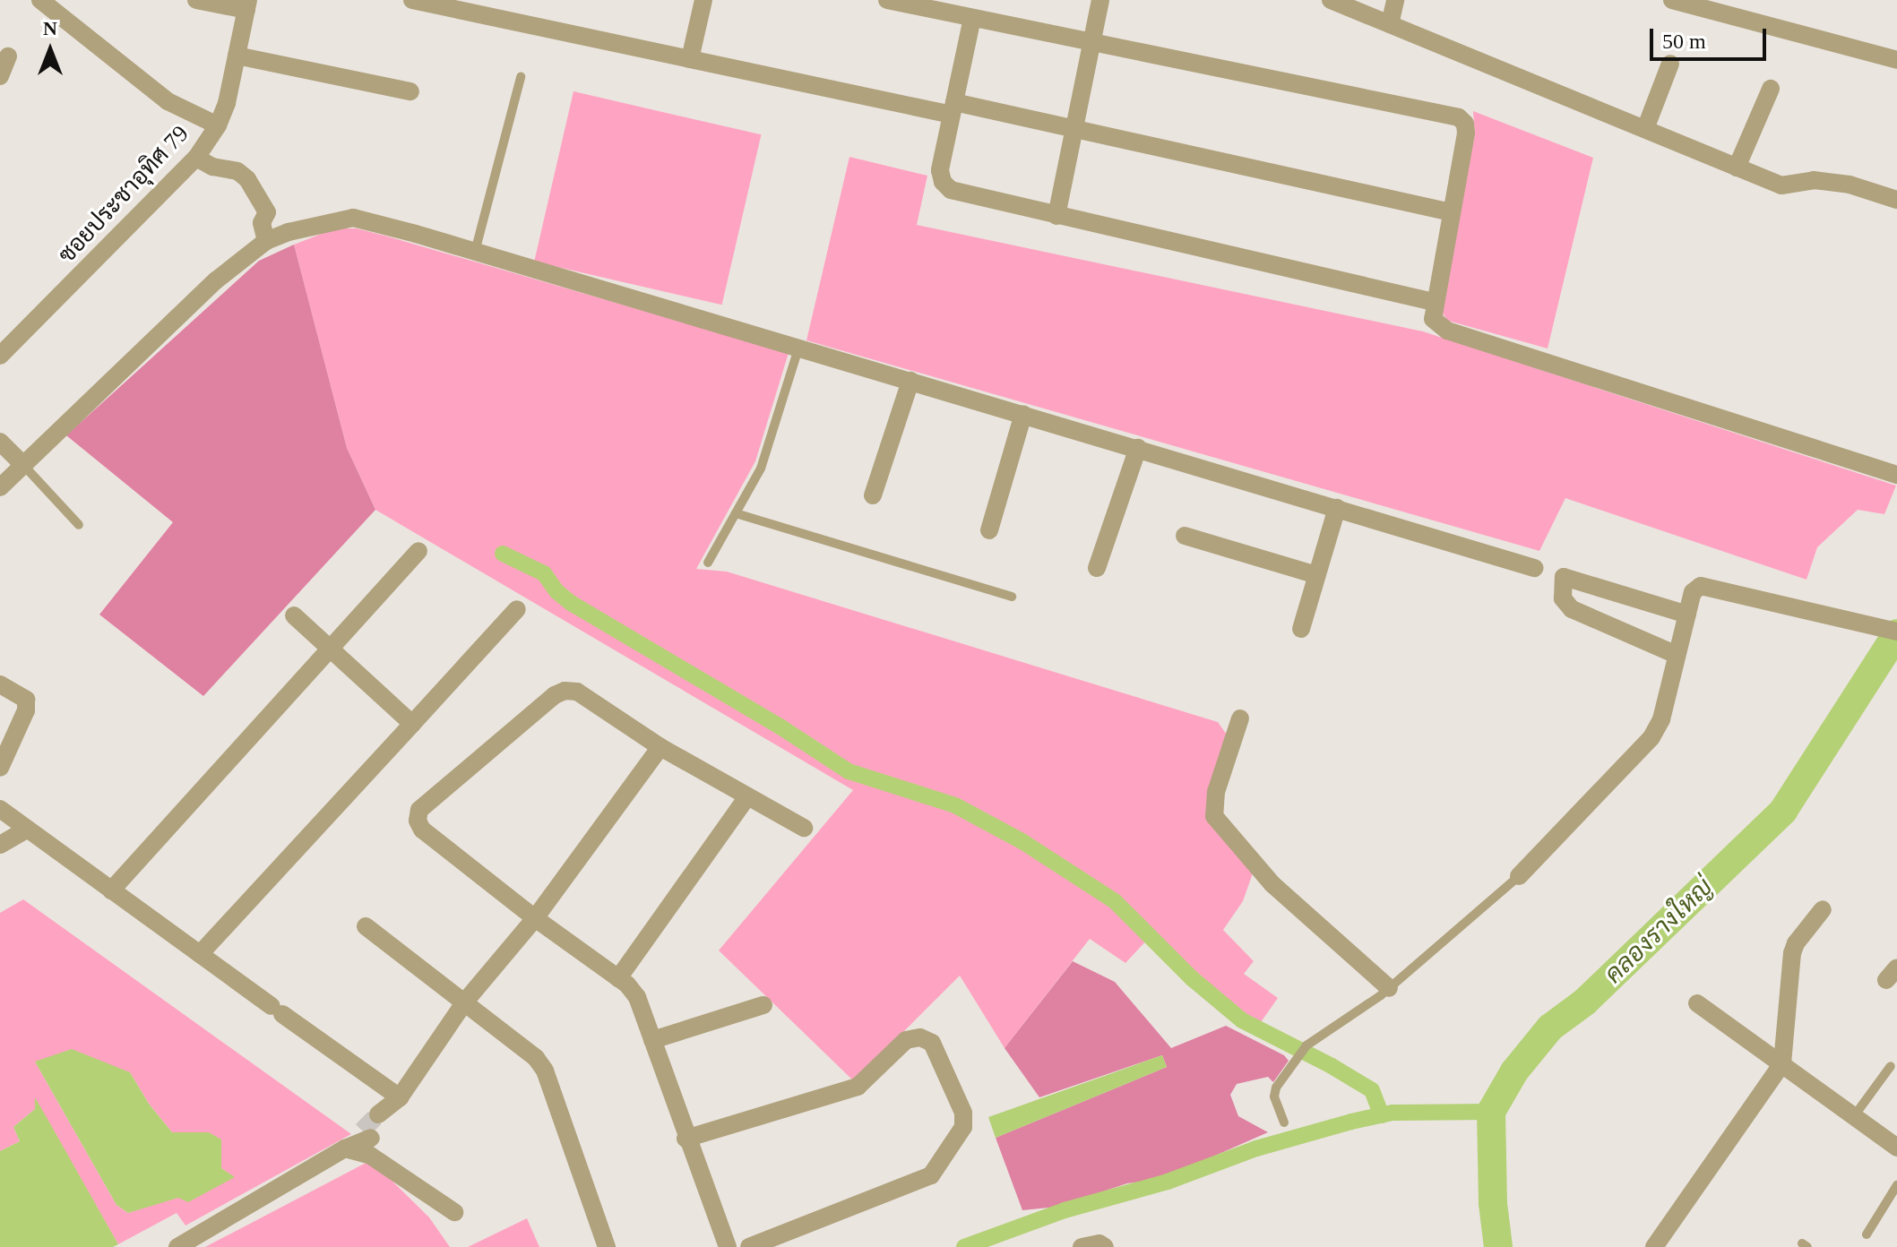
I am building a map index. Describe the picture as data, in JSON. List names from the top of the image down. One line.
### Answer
{"streets":{"street":["ซอยประชาอุทิศ 79"]},"water":["คลองรางใหญ่"],"scale_bar":"50 m","north":"top"}
